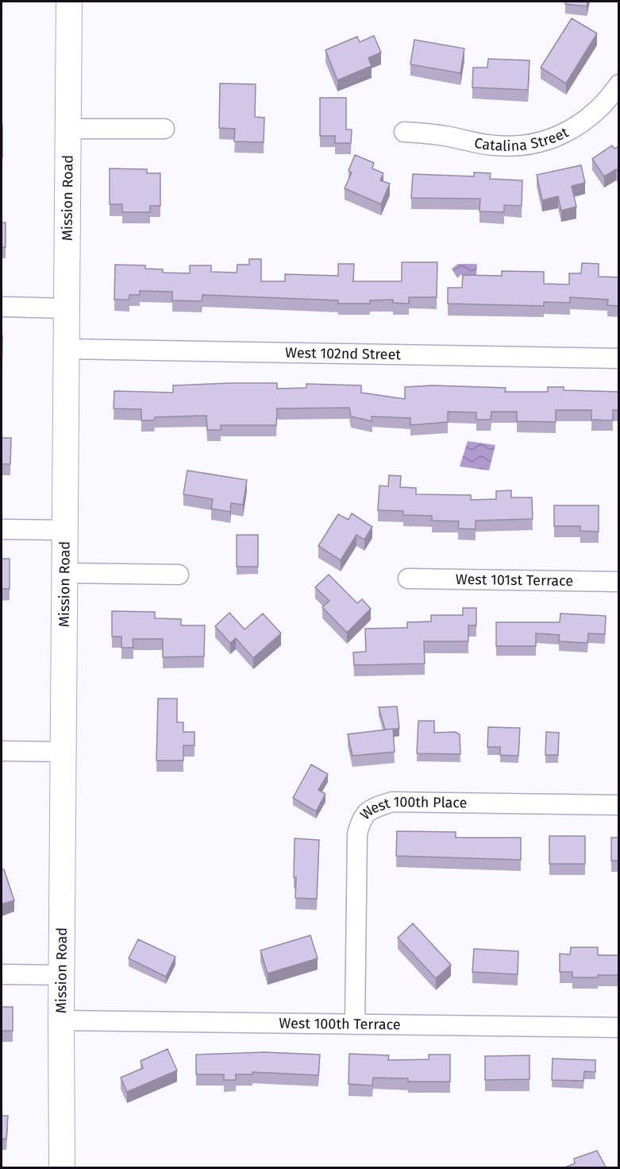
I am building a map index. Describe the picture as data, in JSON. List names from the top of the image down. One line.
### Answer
{"streets":{"main road":["Mission Road"],"street":["Catalina Street","West 102nd Street","West 101st Terrace","West 100th Place","West 100th Terrace"]},"crossings":[["Mission Road","West 102nd Street"],["Mission Road","West 100th Terrace"],["West 100th Place","West 100th Terrace"]]}
